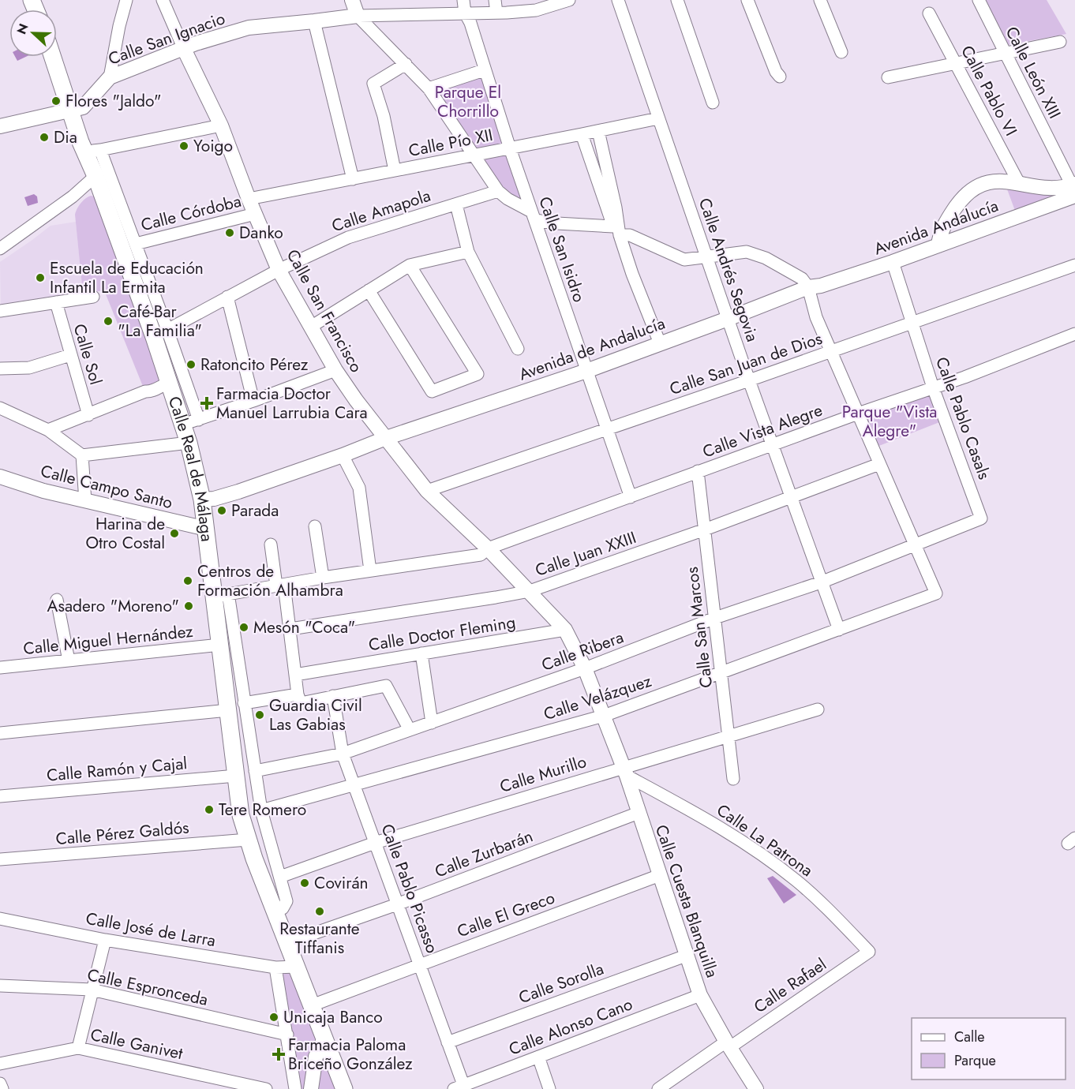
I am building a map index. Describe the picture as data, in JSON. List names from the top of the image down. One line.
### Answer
{"streets":{"main road":["Calle Real de Málaga"],"street":["Calle San Ignacio","Calle León XIII","Calle Pablo VI","Calle Pío XII","Calle Amapola","Calle Córdoba","Avenida Andalucía","Calle San Isidro","Calle Andrés Segovia","Calle San Francisco","Avenida de Andalucía","Calle Sol","Calle San Juan de Dios","Calle Pablo Casals","Calle Vista Alegre","Calle Campo Santo","Calle Juan XXIII","Calle San Marcos","Calle Doctor Fleming","Calle Miguel Hernández","Calle Ribera","Calle Velázquez","Calle Ramón y Cajal","Calle Murillo","Calle Pérez Galdós","Calle La Patrona","Calle Zurbarán","Calle Pablo Picasso","Calle Cuesta Blanquilla","Calle El Greco","Calle José de Larra","Calle Sorolla","Calle Rafael","Calle Espronceda","Calle Alonso Cano","Calle Ganivet"]},"crossings":[["Calle San Ignacio","Calle San Isidro"],["Calle San Ignacio","Calle San Francisco"],["Calle San Ignacio","Calle Real de Málaga"],["Calle León XIII","Avenida Andalucía"],["Calle Pío XII","Calle San Isidro"],["Calle Pío XII","Calle Andrés Segovia"],["Calle Pío XII","Calle San Francisco"],["Calle Amapola","Calle San Francisco"],["Calle Amapola","Calle Real de Málaga"],["Calle Córdoba","Calle San Francisco"],["Calle Córdoba","Calle Real de Málaga"],["Avenida Andalucía","Avenida de Andalucía"],["Avenida Andalucía","Calle Pablo Casals"],["Calle San Isidro","Avenida de Andalucía"],["Calle San Isidro","Calle San Juan de Dios"],["Calle San Isidro","Calle Vista Alegre"],["Calle Andrés Segovia","Avenida de Andalucía"],["Calle Andrés Segovia","Calle San Juan de Dios"],["Calle Andrés Segovia","Calle Vista Alegre"],["Calle Andrés Segovia","Calle Juan XXIII"],["Calle Andrés Segovia","Calle Ribera"],["Calle Andrés Segovia","Calle Velázquez"],["Calle San Francisco","Avenida de Andalucía"],["Calle San Francisco","Calle San Juan de Dios"],["Calle San Francisco","Calle Vista Alegre"],["Calle San Francisco","Calle Juan XXIII"],["Calle San Francisco","Calle Doctor Fleming"],["Calle San Francisco","Calle Ribera"],["Calle San Francisco","Calle Velázquez"],["Calle San Francisco","Calle Cuesta Blanquilla"],["Calle San Juan de Dios","Calle Pablo Casals"],["Calle Pablo Casals","Calle Vista Alegre"],["Calle Pablo Casals","Calle Ribera"],["Calle Pablo Casals","Calle Velázquez"],["Calle Vista Alegre","Calle Real de Málaga"],["Calle Vista Alegre","Calle San Marcos"],["Calle Real de Málaga","Calle Campo Santo"],["Calle Real de Málaga","Calle Miguel Hernández"],["Calle Real de Málaga","Calle Ribera"],["Calle Real de Málaga","Calle Velázquez"],["Calle Real de Málaga","Calle Ramón y Cajal"],["Calle Real de Málaga","Calle Murillo"],["Calle Real de Málaga","Calle Pérez Galdós"],["Calle Real de Málaga","Calle Zurbarán"],["Calle Real de Málaga","Calle El Greco"],["Calle Real de Málaga","Calle José de Larra"],["Calle Juan XXIII","Calle San Marcos"],["Calle San Marcos","Calle Ribera"],["Calle San Marcos","Calle Velázquez"],["Calle San Marcos","Calle Murillo"],["Calle Ribera","Calle Velázquez"],["Calle Ribera","Calle Pablo Picasso"],["Calle Velázquez","Calle Pablo Picasso"],["Calle Velázquez","Calle Cuesta Blanquilla"],["Calle Murillo","Calle La Patrona"],["Calle Murillo","Calle Pablo Picasso"],["Calle Murillo","Calle Cuesta Blanquilla"],["Calle La Patrona","Calle Cuesta Blanquilla"],["Calle La Patrona","Calle Rafael"],["Calle Zurbarán","Calle Pablo Picasso"],["Calle Zurbarán","Calle Cuesta Blanquilla"],["Calle Pablo Picasso","Calle El Greco"],["Calle Pablo Picasso","Calle Sorolla"],["Calle Pablo Picasso","Calle Alonso Cano"],["Calle Cuesta Blanquilla","Calle El Greco"],["Calle Cuesta Blanquilla","Calle Sorolla"],["Calle Cuesta Blanquilla","Calle Rafael"],["Calle Cuesta Blanquilla","Calle Alonso Cano"]],"parks":["Parque El Chorrillo","Parque \"Vista Alegre\""],"places":{"other":["Flores \"Jaldo\"","Dia","Yoigo","Danko","Escuela de Educación Infantil La Ermita","Café-Bar \"La Familia\"","Ratoncito Pérez","Parada","Harina de Otro Costal","Centros de Formación Alhambra","Asadero \"Moreno\"","Mesón \"Coca\"","Guardia Civil Las Gabias","Tere Romero","Covirán","Restaurante Tiffanis","Unicaja Banco"],"health":["Farmacia Doctor Manuel Larrubia Cara","Farmacia Paloma Briceño González"]},"legend":["Calle","Parque"],"north":"left"}
